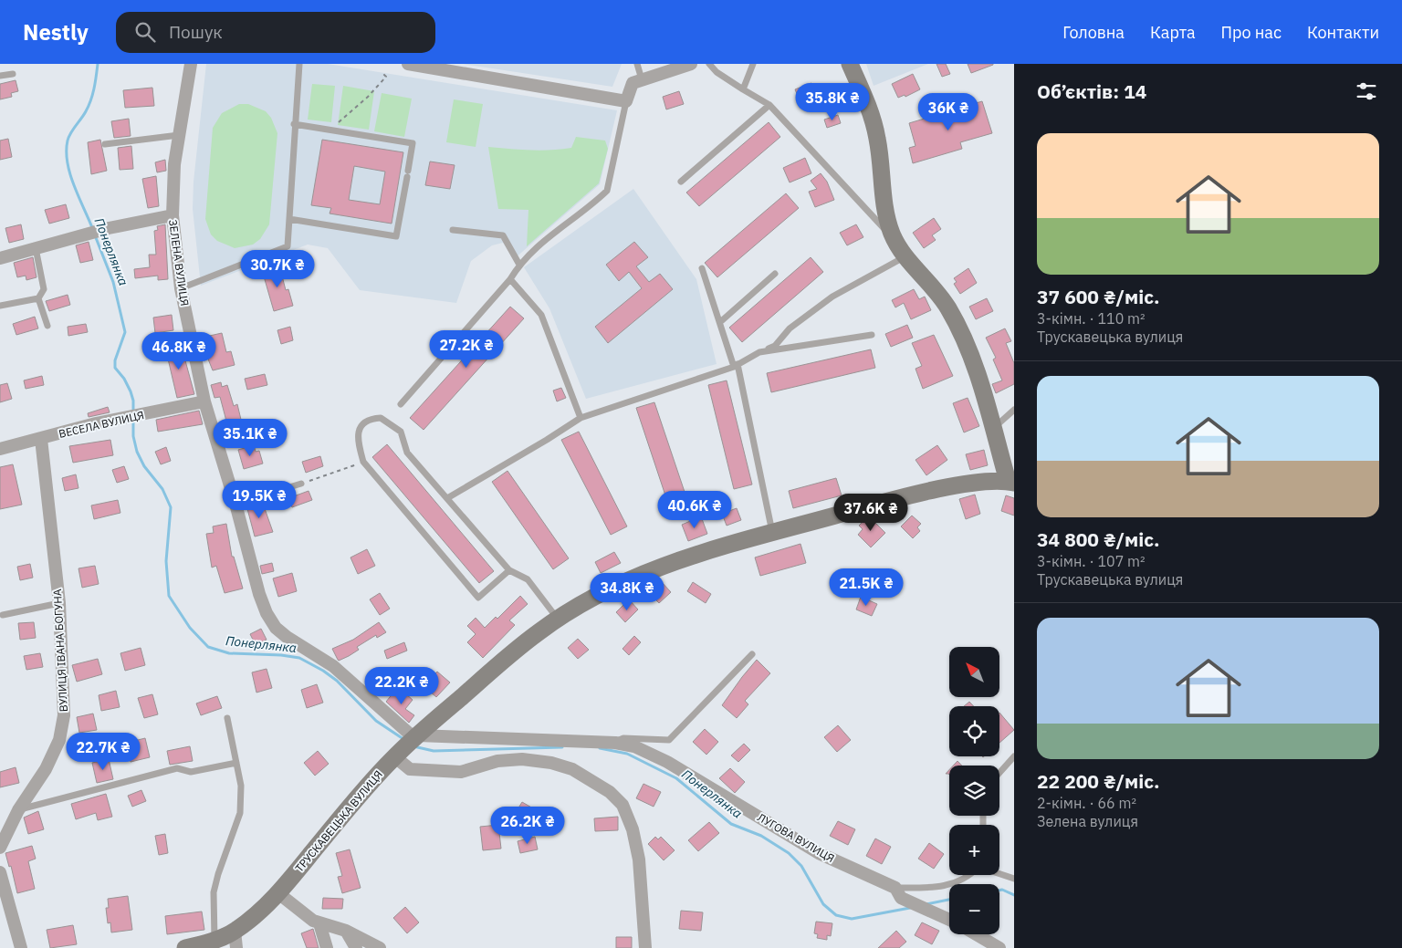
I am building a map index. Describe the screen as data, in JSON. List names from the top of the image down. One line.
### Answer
{"streets":{"main road":["ТРУСКАВЕЦЬКА ВУЛИЦЯ"],"street":["ЗЕЛЕНА ВУЛИЦЯ","ВЕСЕЛА ВУЛИЦЯ","ВУЛИЦЯ ІВАНА БОГУНА","ЛУГОВА ВУЛИЦЯ"]},"crossings":[["ЗЕЛЕНА ВУЛИЦЯ","ВЕСЕЛА ВУЛИЦЯ"],["ЗЕЛЕНА ВУЛИЦЯ","ТРУСКАВЕЦЬКА ВУЛИЦЯ"],["ЗЕЛЕНА ВУЛИЦЯ","ЛУГОВА ВУЛИЦЯ"],["ВЕСЕЛА ВУЛИЦЯ","ВУЛИЦЯ ІВАНА БОГУНА"],["ТРУСКАВЕЦЬКА ВУЛИЦЯ","ЛУГОВА ВУЛИЦЯ"]],"water":["Понерлянка"],"north":"top left","page":{"header":"Nestly","search":"Пошук","nav":["Головна","Карта","Про нас","Контакти"],"heading":"Об’єктів: 14","price":["35.8K ₴","36K ₴","30.7K ₴","27.2K ₴","46.8K ₴","35.1K ₴","19.5K ₴","40.6K ₴","37.6K ₴","21.5K ₴","34.8K ₴","22.2K ₴","22.7K ₴","26.2K ₴"],"list":[{"name":"37 600 ₴/міс.","note":"3-кімн. · 110 m² · Трускавецька вулиця"},{"name":"34 800 ₴/міс.","note":"3-кімн. · 107 m² · Трускавецька вулиця"},{"name":"22 200 ₴/міс.","note":"2-кімн. · 66 m² · Зелена вулиця"}],"map_buttons":["+","−"]}}
